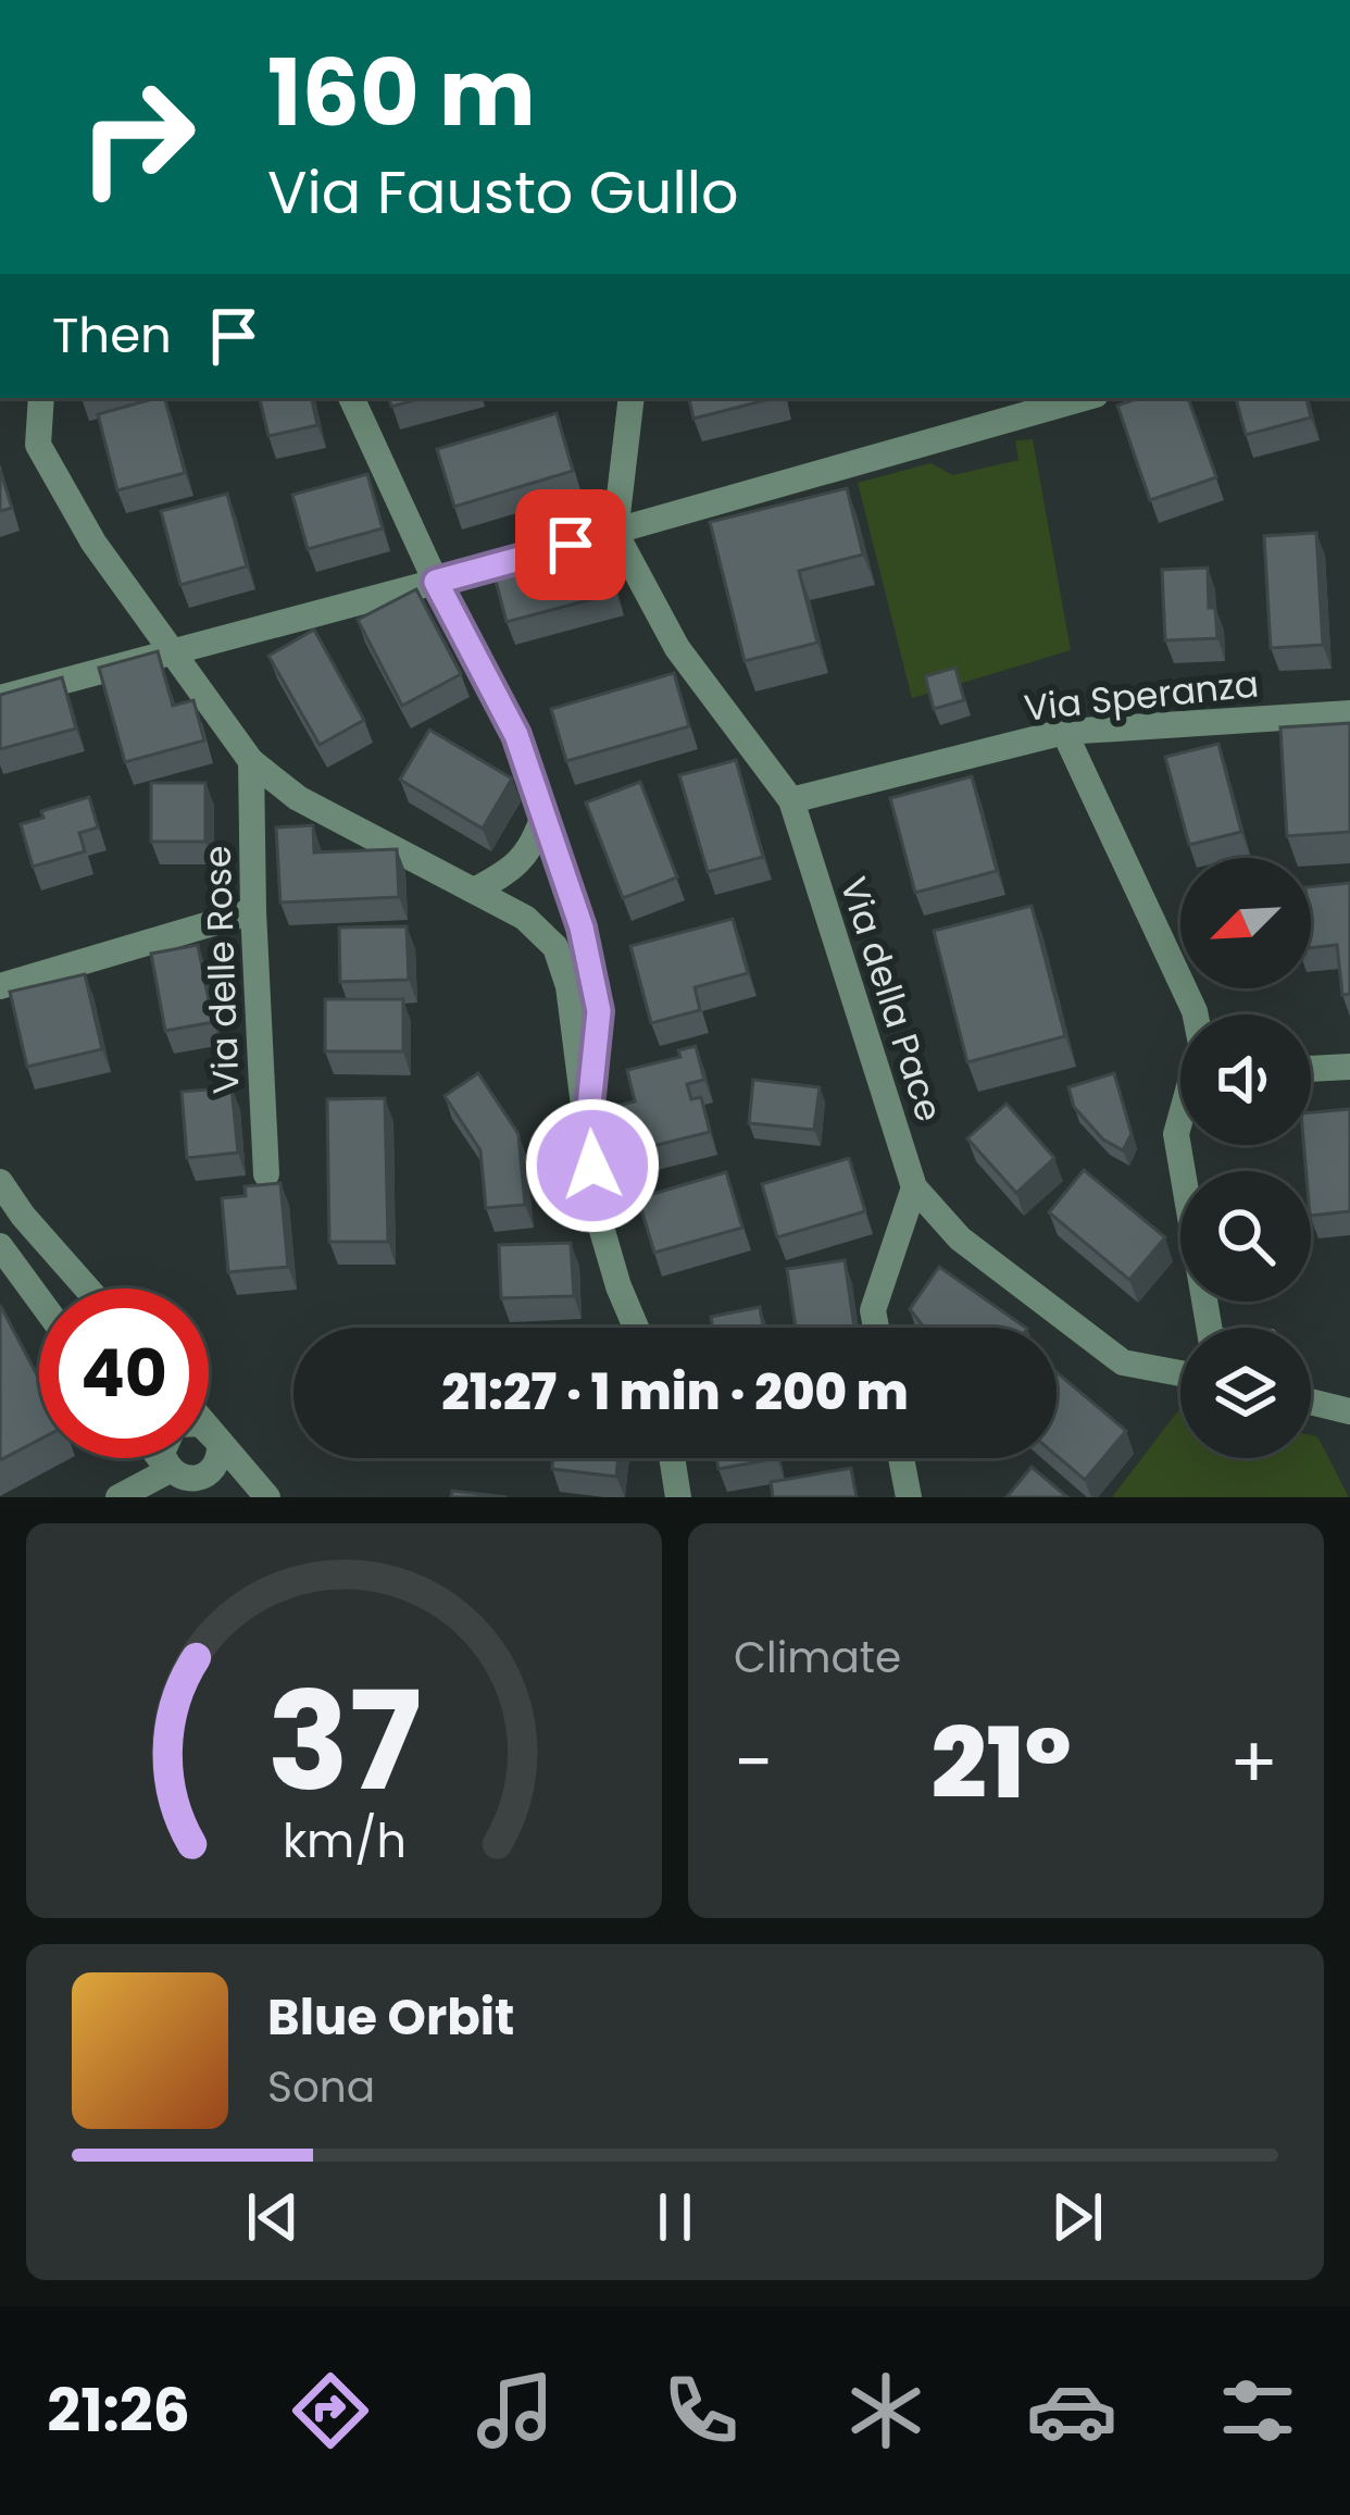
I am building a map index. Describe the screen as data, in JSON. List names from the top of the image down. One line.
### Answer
{"streets":{"street":["Via Speranza","Via delle Rose","Via della Pace"]},"crossings":[["Via Speranza","Via della Pace"]],"north":"bottom left","page":{"turn":["160 m","Via Fausto Gullo"],"then":"Then","limit":"40","trip":"21:27 · 1 min · 200 m","tile":"Climate","heat":["−","21°","+"],"song":["Blue Orbit","Sona"],"tabs":"21:26","gauge":["37","km/h"]}}
